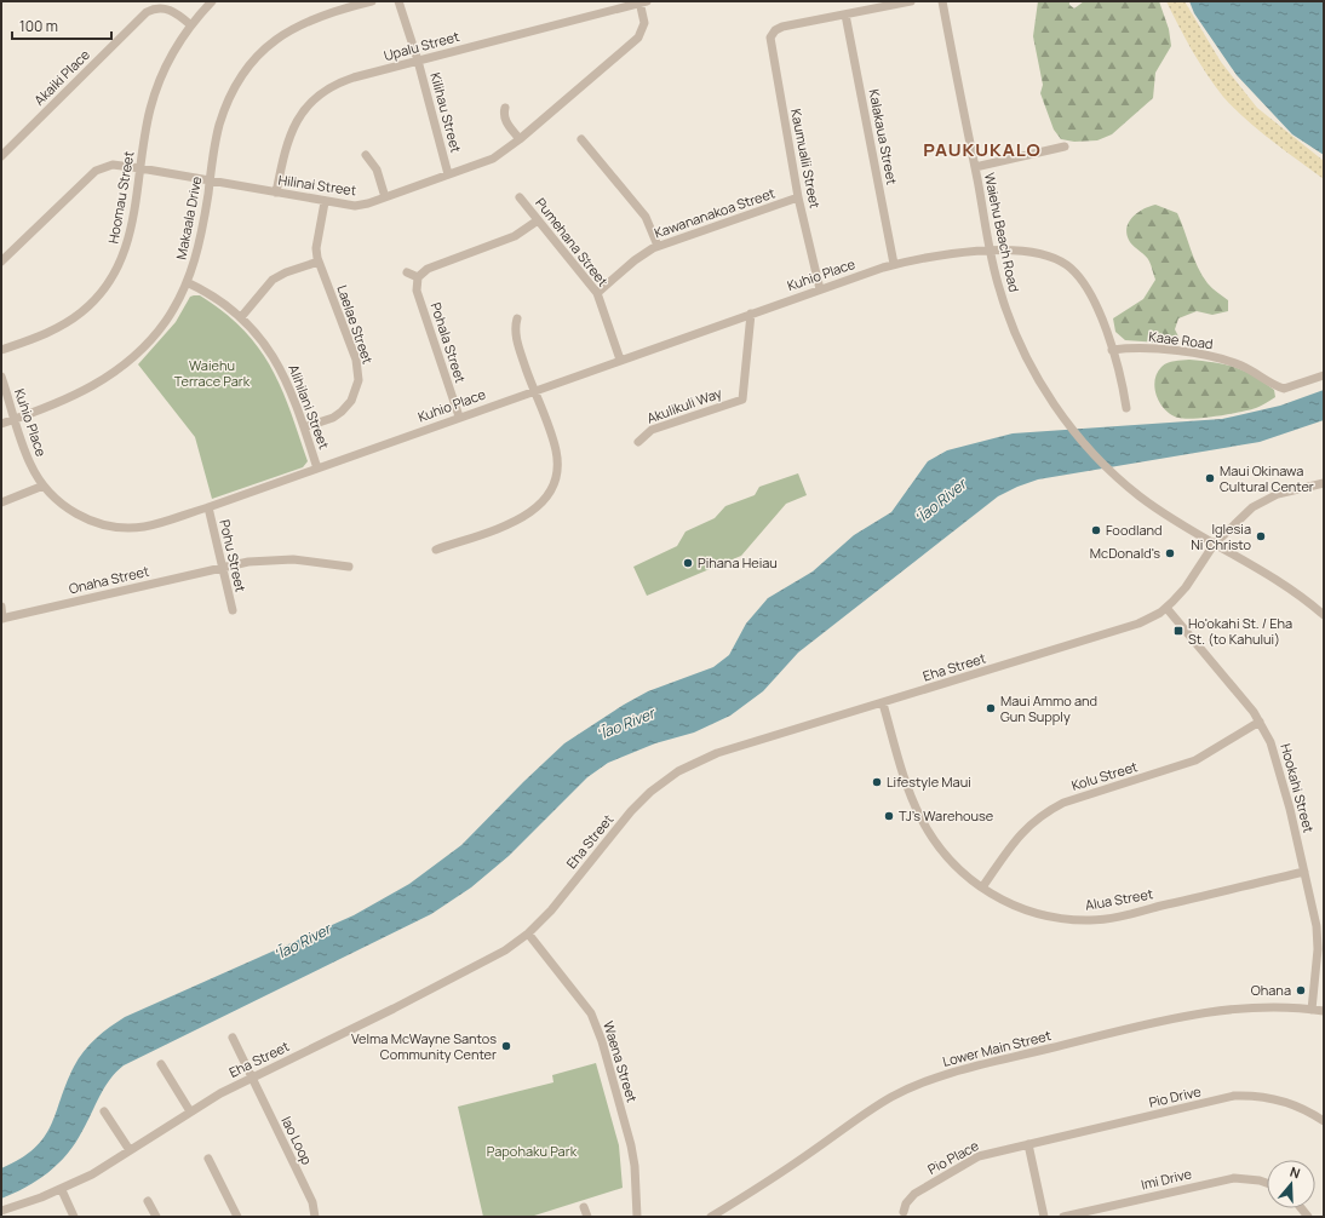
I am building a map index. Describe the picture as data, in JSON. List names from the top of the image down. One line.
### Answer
{"streets":{"street":["Upalu Street","Akaiki Place","Kilihau Street","Kalakaua Street","Kaumualii Street","Hilinai Street","Hoomau Street","Kawananakoa Street","Makaala Drive","Waiehu Beach Road","Pumehana Street","Kuhio Place","Laelae Street","Kaae Road","Pohala Street","Akulikuli Way","Alihilani Street","Pohu Street","Onaha Street","Eha Street","Kolu Street","Hookahi Street","Alua Street","Lower Main Street","Waena Street","Pio Drive","Iao Loop","Pio Place","Imi Drive"]},"crossings":[["Upalu Street","Kilihau Street"],["Upalu Street","Hilinai Street"],["Akaiki Place","Hoomau Street"],["Kilihau Street","Hilinai Street"],["Kalakaua Street","Kaumualii Street"],["Kalakaua Street","Kuhio Place"],["Kaumualii Street","Kawananakoa Street"],["Kaumualii Street","Kuhio Place"],["Hilinai Street","Hoomau Street"],["Hilinai Street","Makaala Drive"],["Hilinai Street","Laelae Street"],["Kawananakoa Street","Pumehana Street"],["Makaala Drive","Kuhio Place"],["Makaala Drive","Alihilani Street"],["Waiehu Beach Road","Kuhio Place"],["Waiehu Beach Road","Eha Street"],["Pumehana Street","Kuhio Place"],["Kuhio Place","Pohala Street"],["Kuhio Place","Akulikuli Way"],["Kuhio Place","Alihilani Street"],["Kuhio Place","Pohu Street"],["Laelae Street","Alihilani Street"],["Pohu Street","Onaha Street"],["Eha Street","Hookahi Street"],["Eha Street","Alua Street"],["Eha Street","Waena Street"],["Eha Street","Iao Loop"],["Kolu Street","Hookahi Street"],["Kolu Street","Alua Street"],["Hookahi Street","Alua Street"],["Hookahi Street","Lower Main Street"],["Pio Drive","Pio Place"]],"districts":["PAUKUKALO"],"water":["ʻĪao River"],"parks":["Waiehu Terrace Park","Papohaku Park"],"places":{"other":["Maui Okinawa Cultural Center","Foodland","Iglesia Ni Christo","McDonald's","Pihana Heiau","Maui Ammo and Gun Supply","Lifestyle Maui","TJ’s Warehouse","Ohana","Velma McWayne Santos Community Center"],"transit":["Ho'okahi St. / Eha St. (to Kahului)"]},"scale_bar":"100 m","north":"top"}
